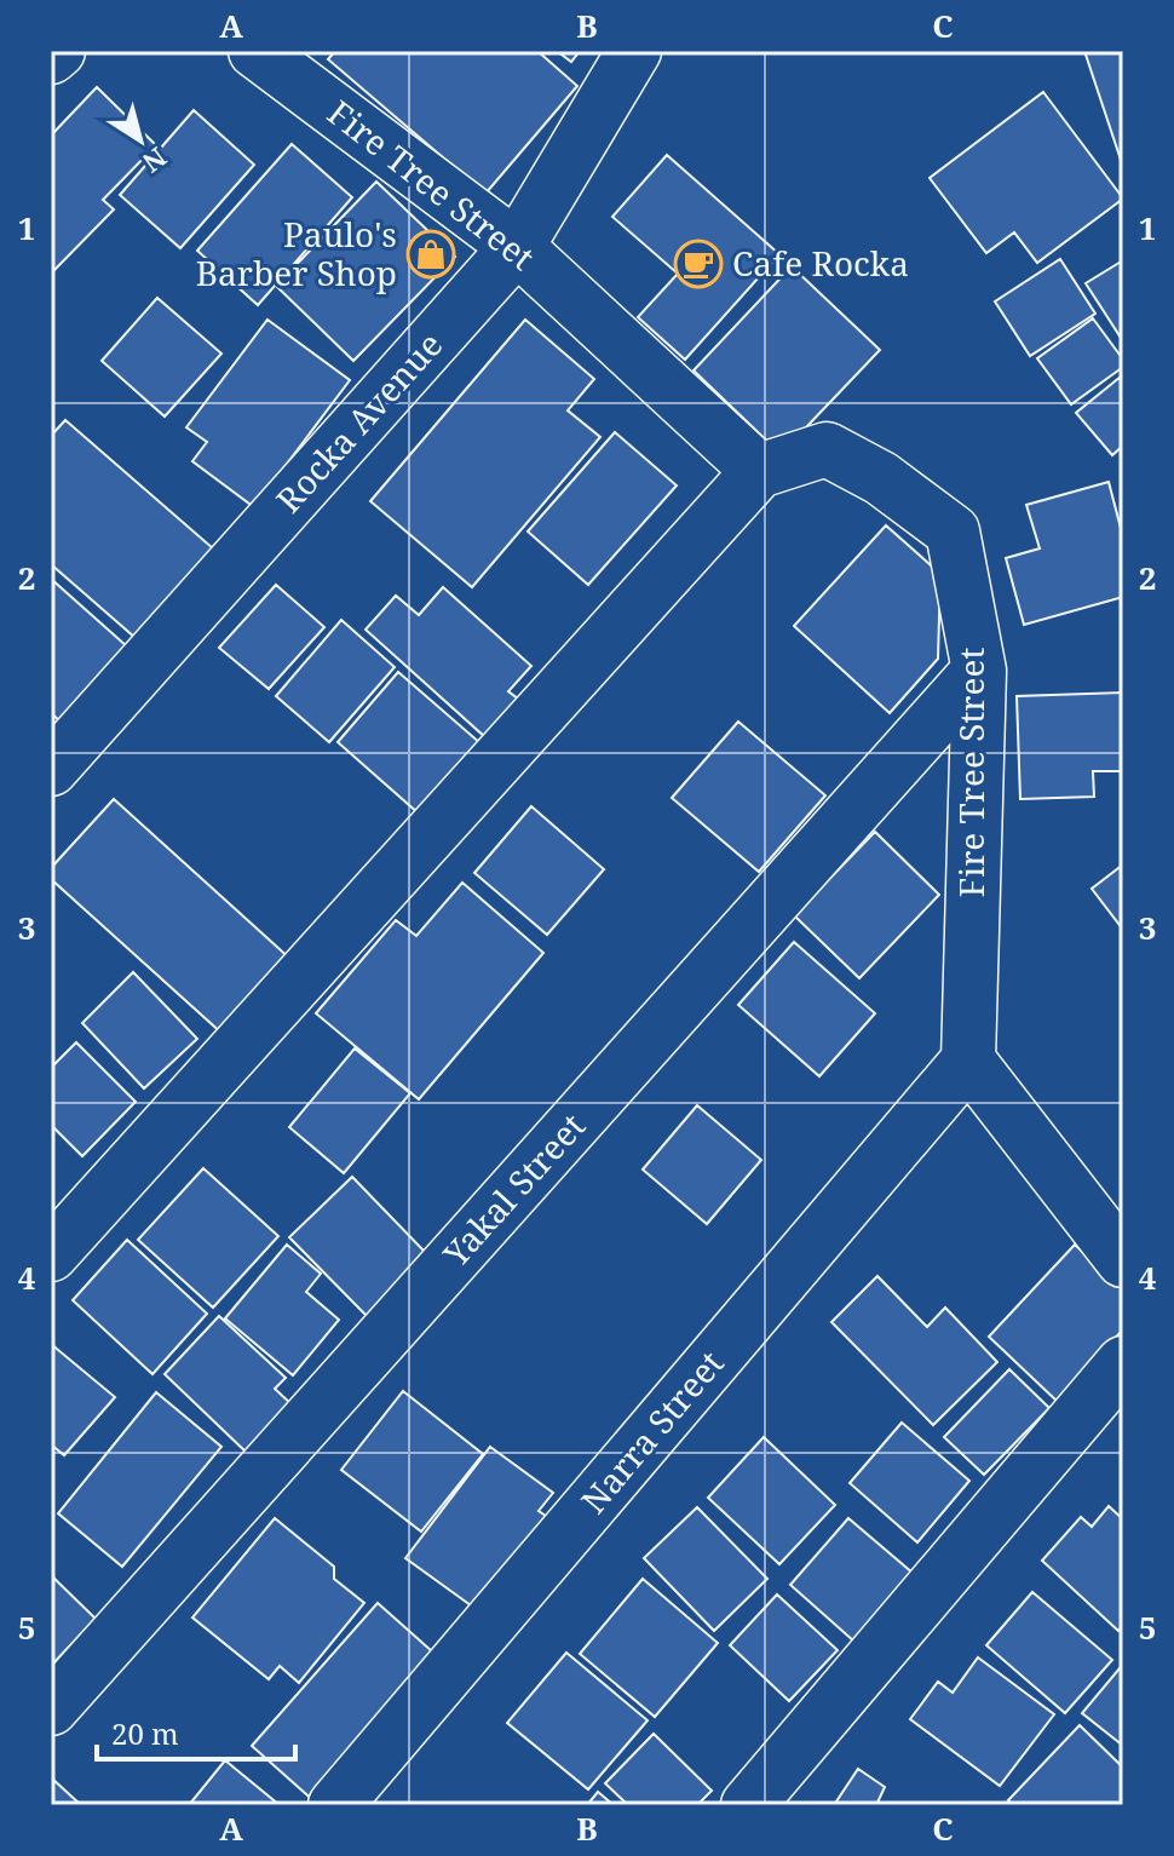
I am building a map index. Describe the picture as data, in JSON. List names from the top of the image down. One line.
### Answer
{"streets":{"street":["Fire Tree Street","Rocka Avenue","Yakal Street","Narra Street"]},"crossings":[["Fire Tree Street","Rocka Avenue"],["Fire Tree Street","Yakal Street"],["Fire Tree Street","Narra Street"]],"places":{"shop":["Paulo's Barber Shop"],"cafe":["Cafe Rocka"]},"scale_bar":"20 m","north":"bottom right","grid":{"columns":["A","B","C"],"rows":["1","2","3","4","5"]}}
